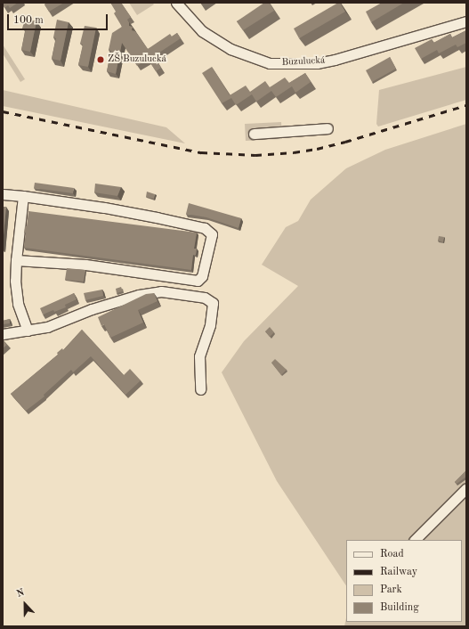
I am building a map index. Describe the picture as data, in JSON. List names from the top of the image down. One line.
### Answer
{"streets":{"street":["Buzulucká"]},"places":["ZŠ Buzulucká"],"legend":["Road","Railway","Park","Building"],"scale_bar":"100 m","north":"top"}
